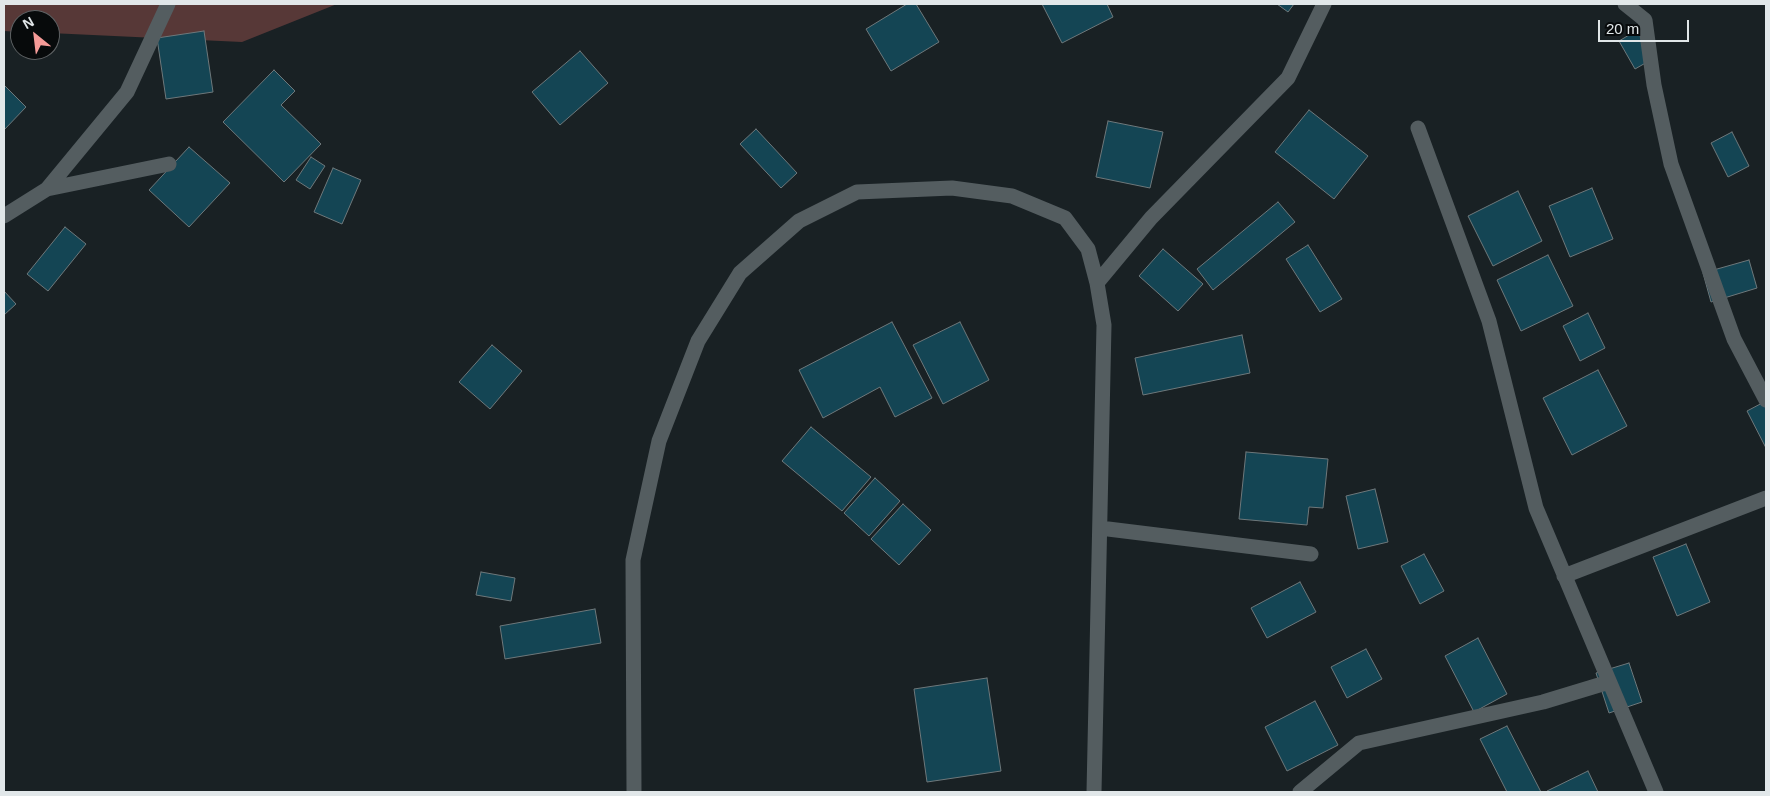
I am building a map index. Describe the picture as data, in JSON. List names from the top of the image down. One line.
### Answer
{"scale_bar":"20 m","north":"top left"}
